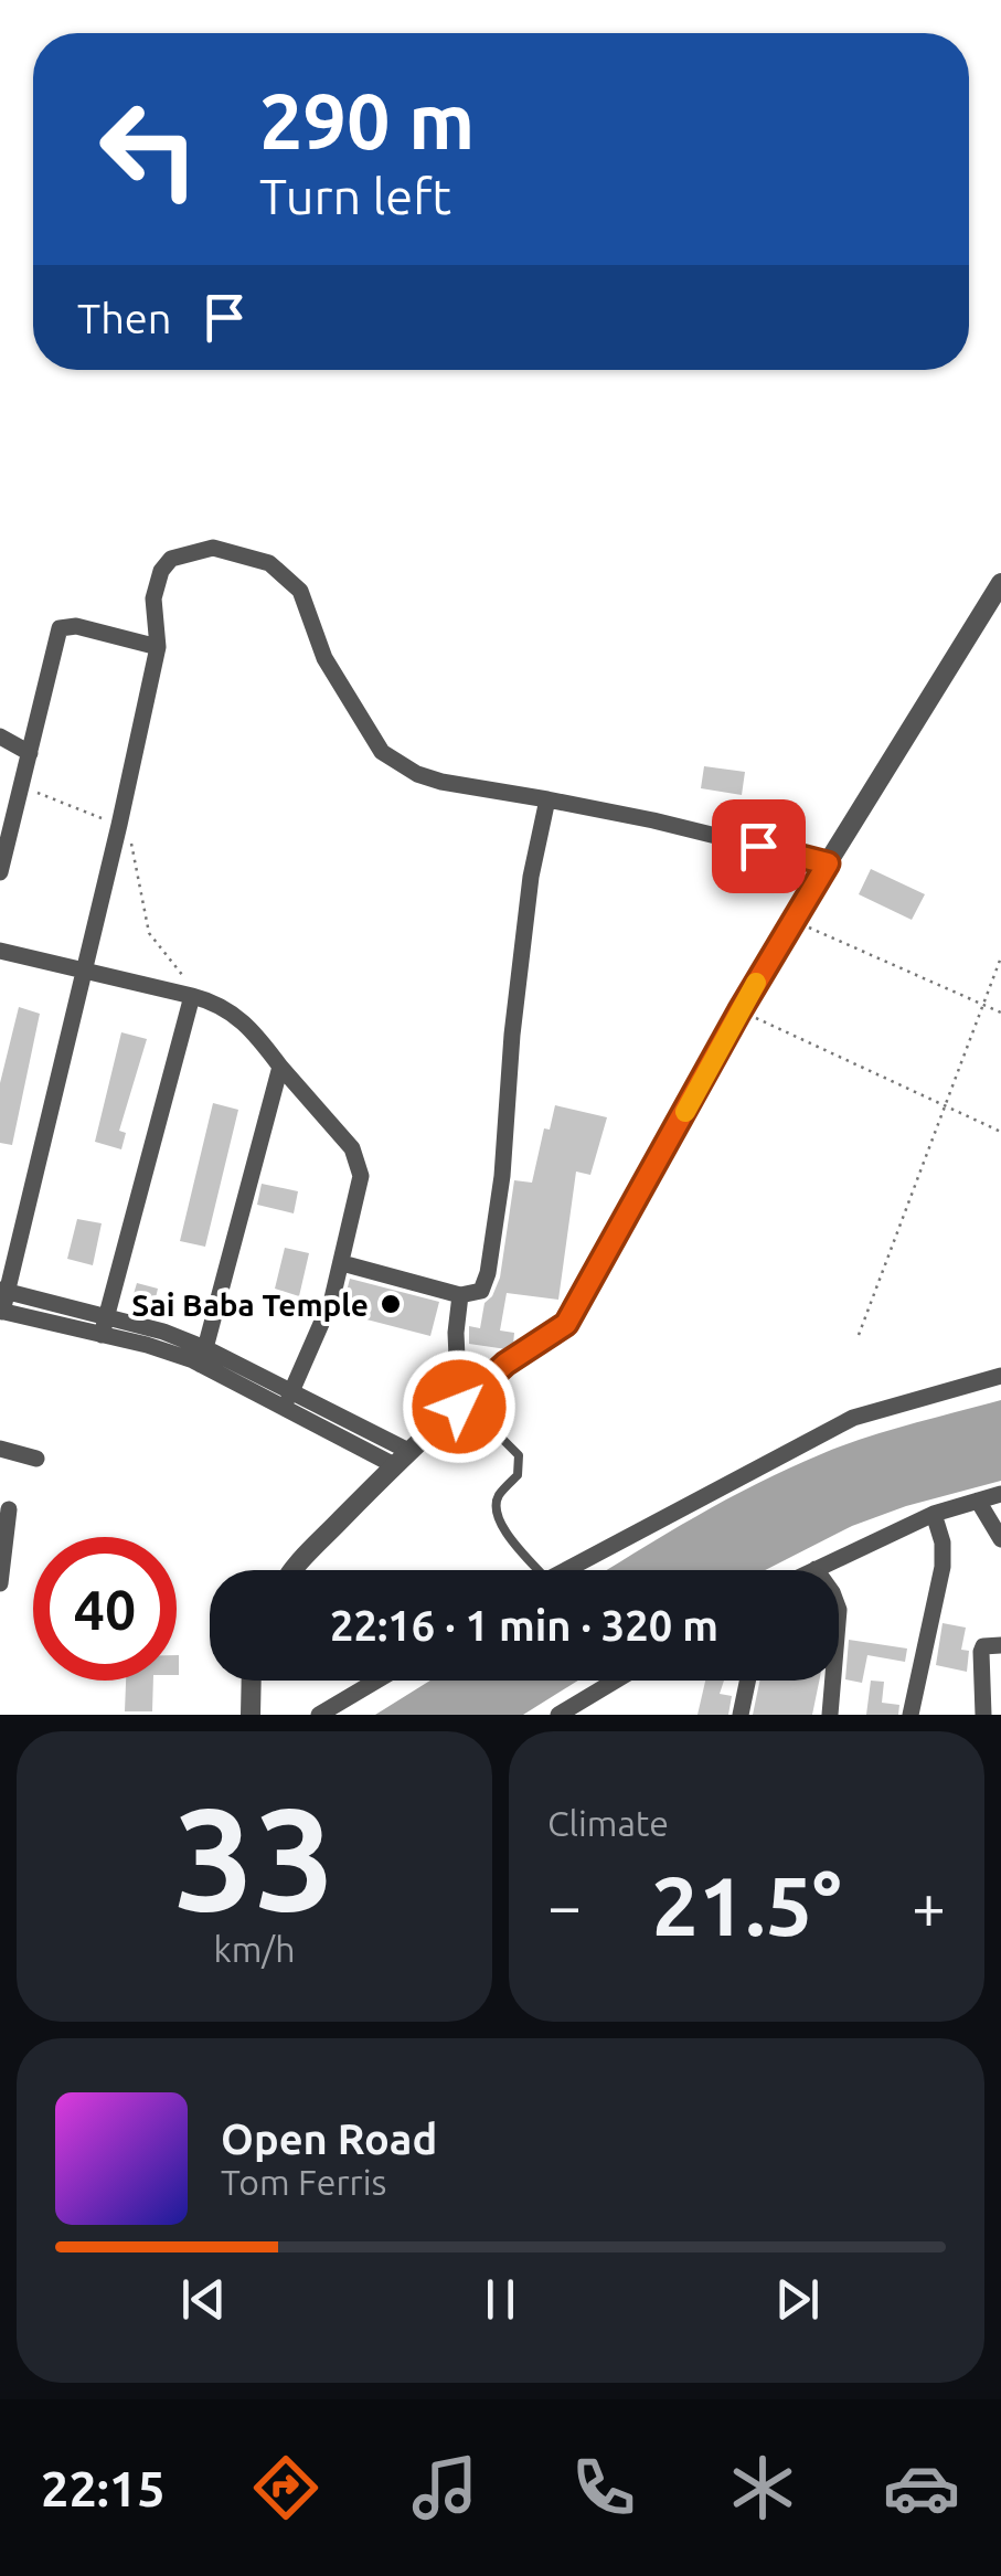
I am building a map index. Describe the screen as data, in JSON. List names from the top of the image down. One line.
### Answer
{"places":["Sai Baba Temple"],"page":{"turn":["290 m","Turn left"],"then":"Then","limit":"40","trip":"22:16 · 1 min · 320 m","tile":[["33","km/h"],"Climate"],"heat":["−","21.5°","+"],"song":["Open Road","Tom Ferris"],"tabs":"22:15"}}
